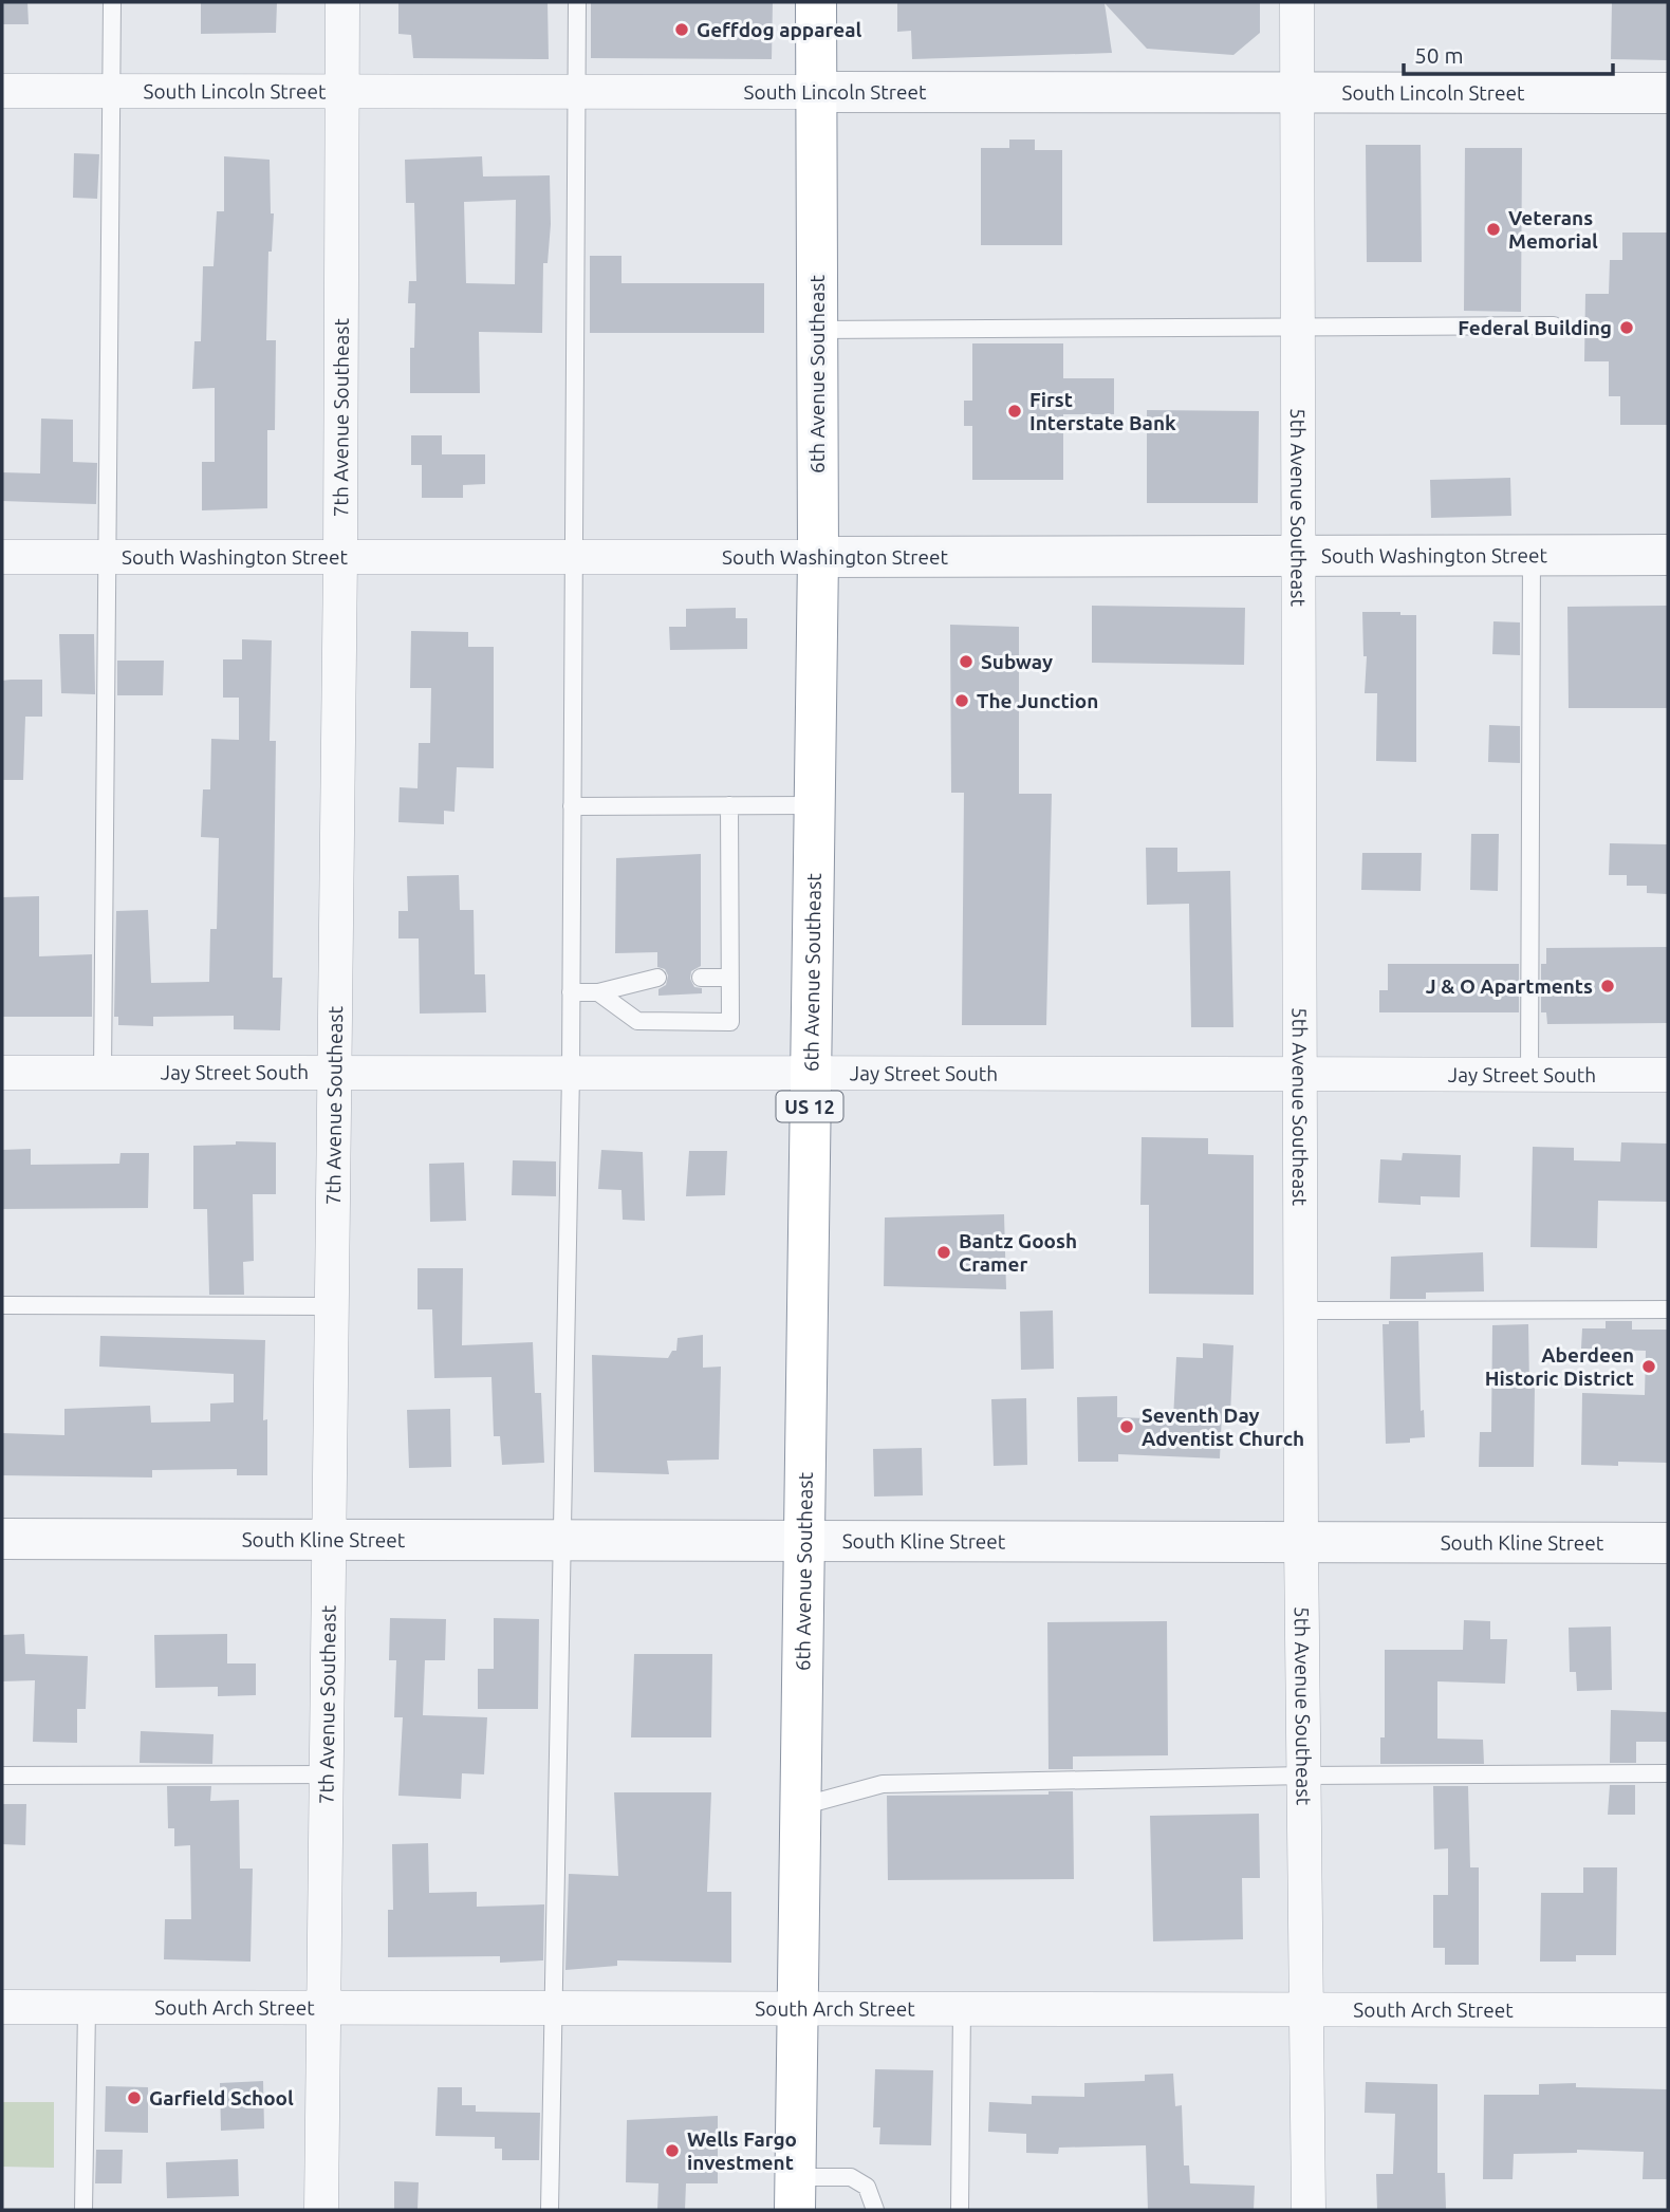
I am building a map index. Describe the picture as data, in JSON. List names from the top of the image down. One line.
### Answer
{"streets":{"highway":["6th Avenue Southeast","US 12"],"street":["South Lincoln Street","7th Avenue Southeast","5th Avenue Southeast","South Washington Street","Jay Street South","South Kline Street","South Arch Street"]},"crossings":[["South Lincoln Street","6th Avenue Southeast"],["South Lincoln Street","7th Avenue Southeast"],["South Lincoln Street","5th Avenue Southeast"],["6th Avenue Southeast","South Washington Street"],["6th Avenue Southeast","Jay Street South"],["6th Avenue Southeast","South Kline Street"],["6th Avenue Southeast","South Arch Street"],["7th Avenue Southeast","South Washington Street"],["7th Avenue Southeast","Jay Street South"],["7th Avenue Southeast","South Kline Street"],["7th Avenue Southeast","South Arch Street"],["5th Avenue Southeast","South Washington Street"],["5th Avenue Southeast","Jay Street South"],["5th Avenue Southeast","South Kline Street"],["5th Avenue Southeast","South Arch Street"]],"places":["Geffdog appareal","Veterans Memorial","Federal Building","First Interstate Bank","Subway","The Junction","J & O Apartments","Bantz Goosh Cramer","Aberdeen Historic District","Seventh Day Adventist Church","Garfield School","Wells Fargo investment"],"scale_bar":"50 m"}
